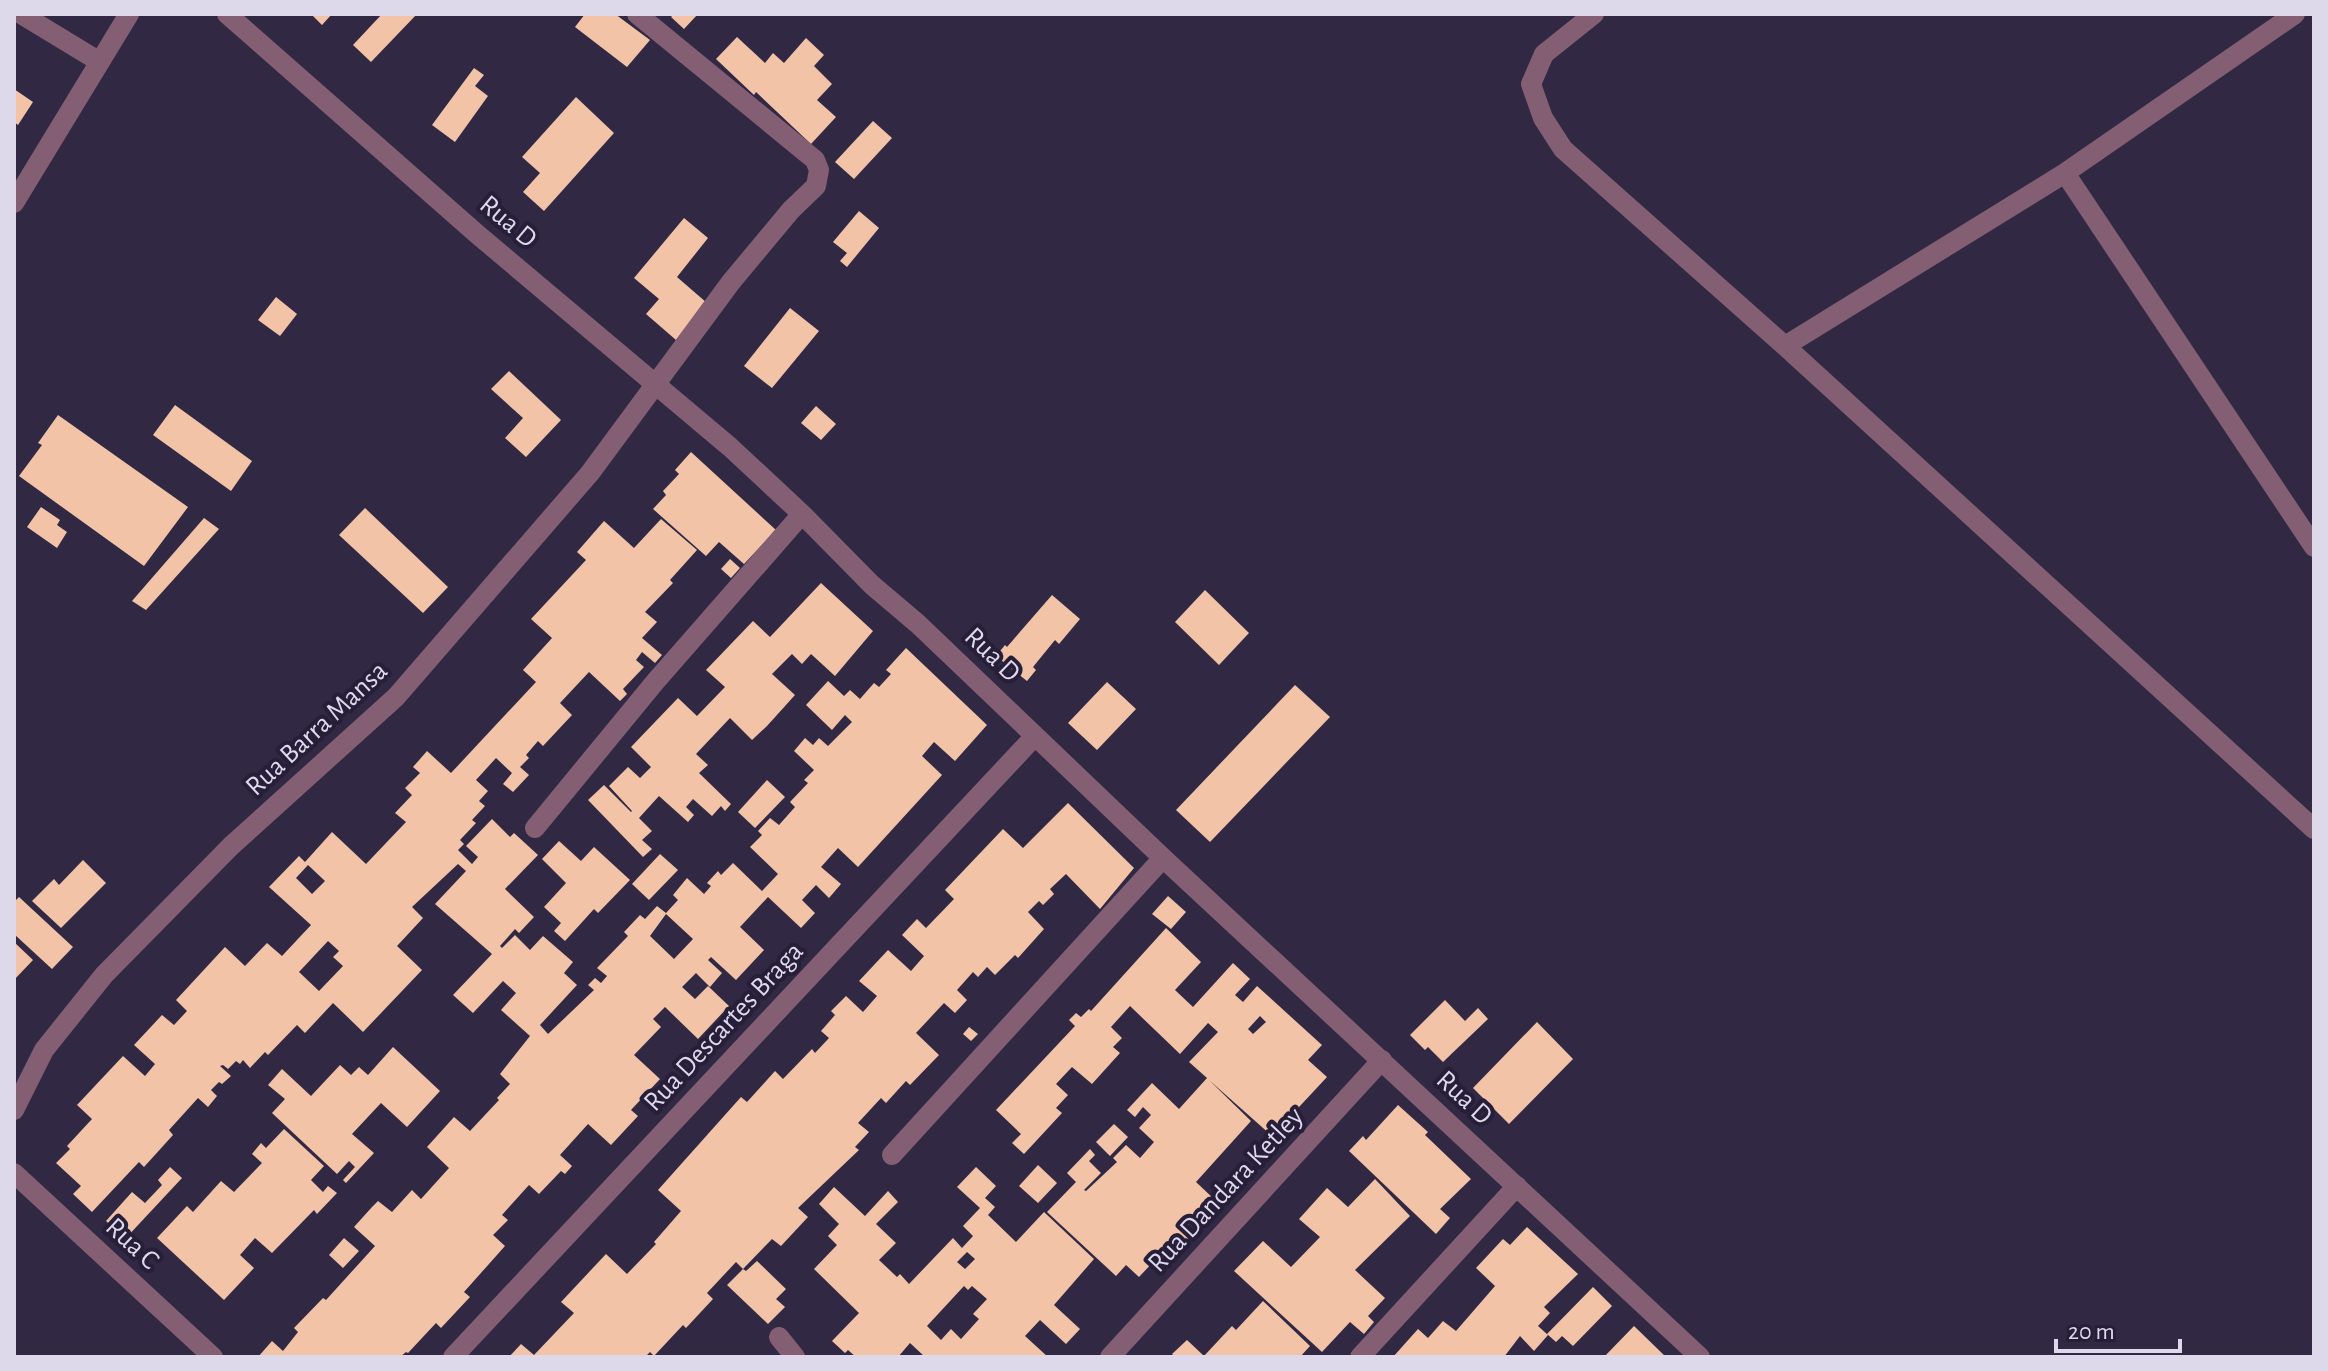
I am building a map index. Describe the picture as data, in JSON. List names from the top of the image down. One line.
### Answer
{"streets":{"street":["Rua D","Rua Barra Mansa","Rua Descartes Braga","Rua Dandara Ketley","Rua C"]},"crossings":[["Rua D","Rua Barra Mansa"],["Rua D","Rua Descartes Braga"],["Rua D","Rua Dandara Ketley"]],"scale_bar":"20 m"}
